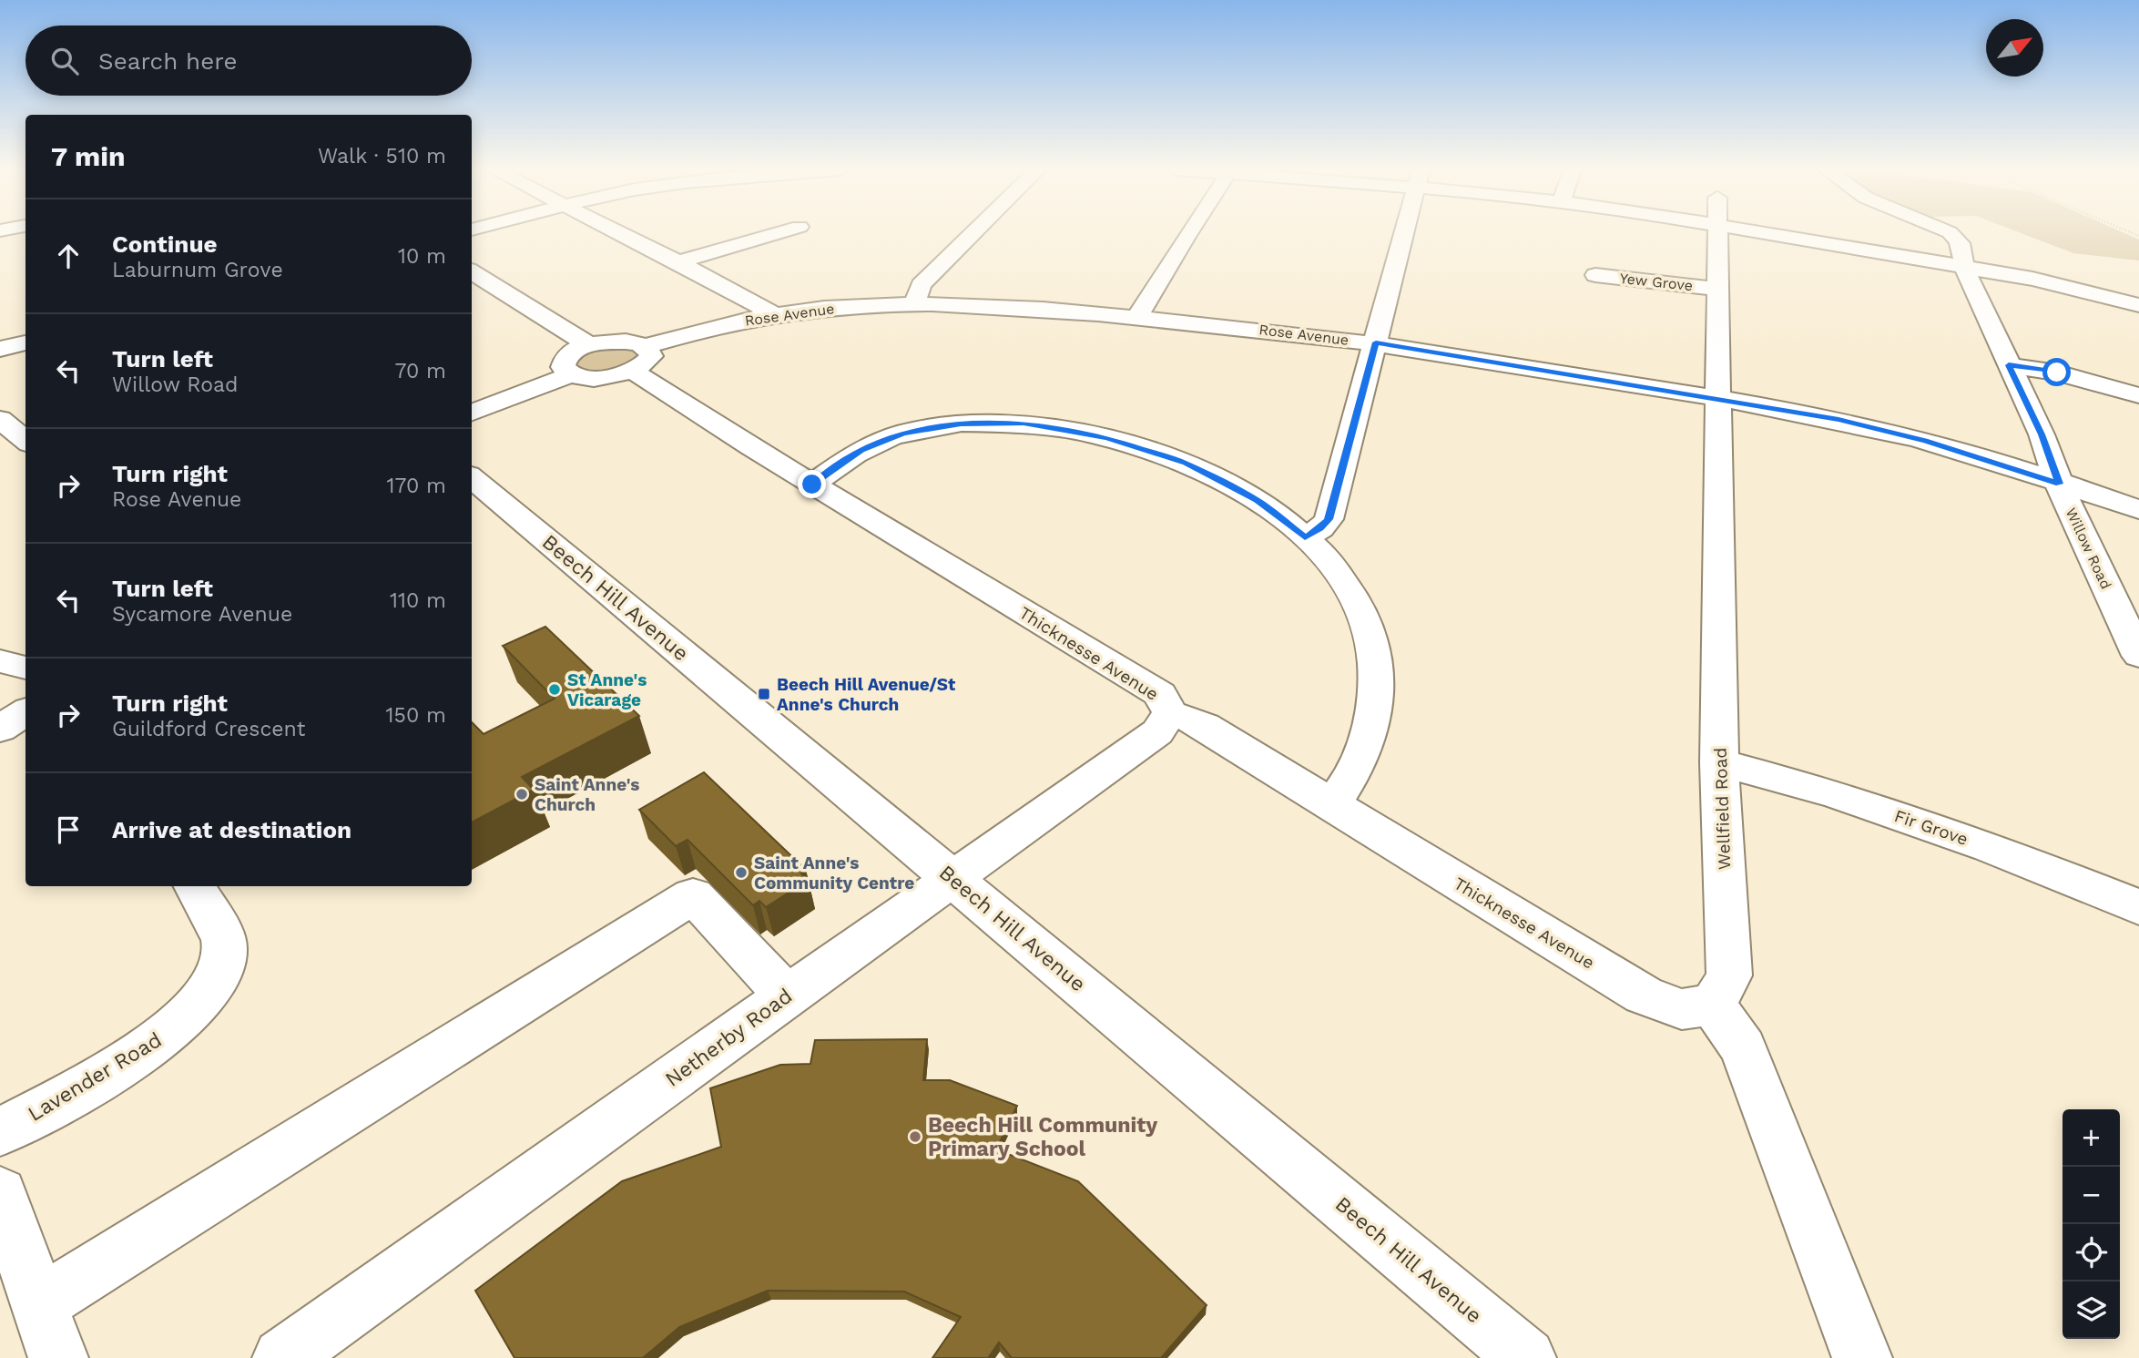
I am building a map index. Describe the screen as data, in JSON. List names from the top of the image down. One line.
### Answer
{"streets":{"street":["Yew Grove","Rose Avenue","Willow Road","Beech Hill Avenue","Thicknesse Avenue","Wellfield Road","Fir Grove","Netherby Road","Lavender Road"]},"crossings":[["Yew Grove","Wellfield Road"],["Rose Avenue","Willow Road"],["Rose Avenue","Thicknesse Avenue"],["Rose Avenue","Wellfield Road"],["Beech Hill Avenue","Netherby Road"],["Thicknesse Avenue","Wellfield Road"],["Thicknesse Avenue","Netherby Road"],["Wellfield Road","Fir Grove"]],"places":{"other":["St Anne's Vicarage","Saint Anne's Church","Saint Anne's Community Centre","Beech Hill Community Primary School"],"transit":["Beech Hill Avenue/St Anne's Church"]},"north":"top right","page":{"search":"Search here","heading":["7 min","Walk · 510 m"],"list":[["Continue","Laburnum Grove","10 m"],["Turn left","Willow Road","70 m"],["Turn right","Rose Avenue","170 m"],["Turn left","Sycamore Avenue","110 m"],["Turn right","Guildford Crescent","150 m"],"Arrive at destination"],"map_buttons":["+","−"]}}
